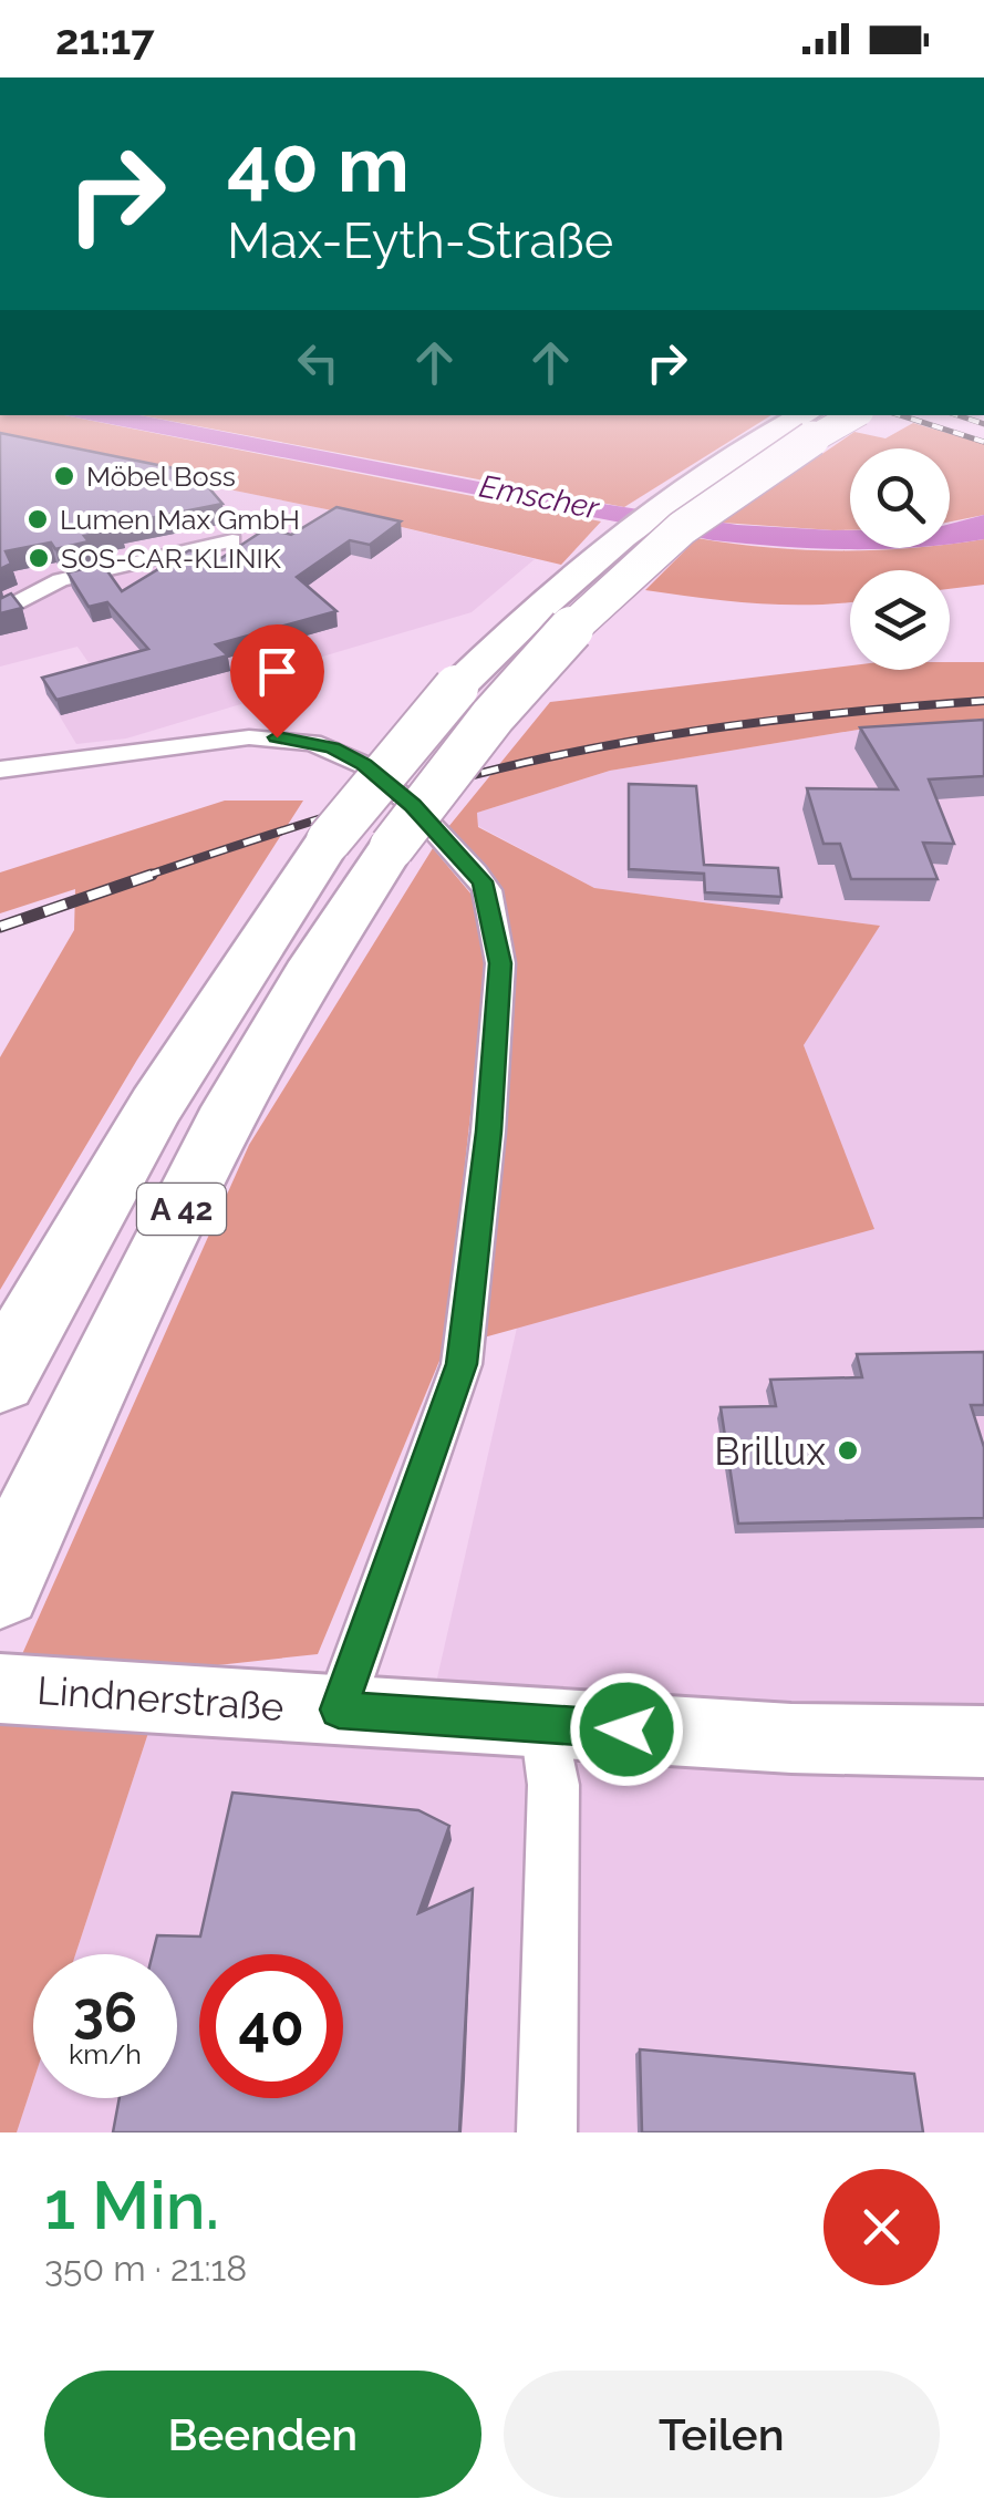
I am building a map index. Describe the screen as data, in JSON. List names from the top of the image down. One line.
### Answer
{"streets":{"highway":["A 42"],"street":["Lindnerstraße"]},"water":["Emscher"],"places":["Möbel Boss","Lumen Max GmbH","SOS-CAR-KLINIK","Brillux"],"page":{"status":"21:17","turn":["40 m","Max-Eyth-Straße"],"speed":"36 km/h","limit":"40","heading":["1 Min.","350 m · 21:18"],"buttons":["Beenden","Teilen"]}}
